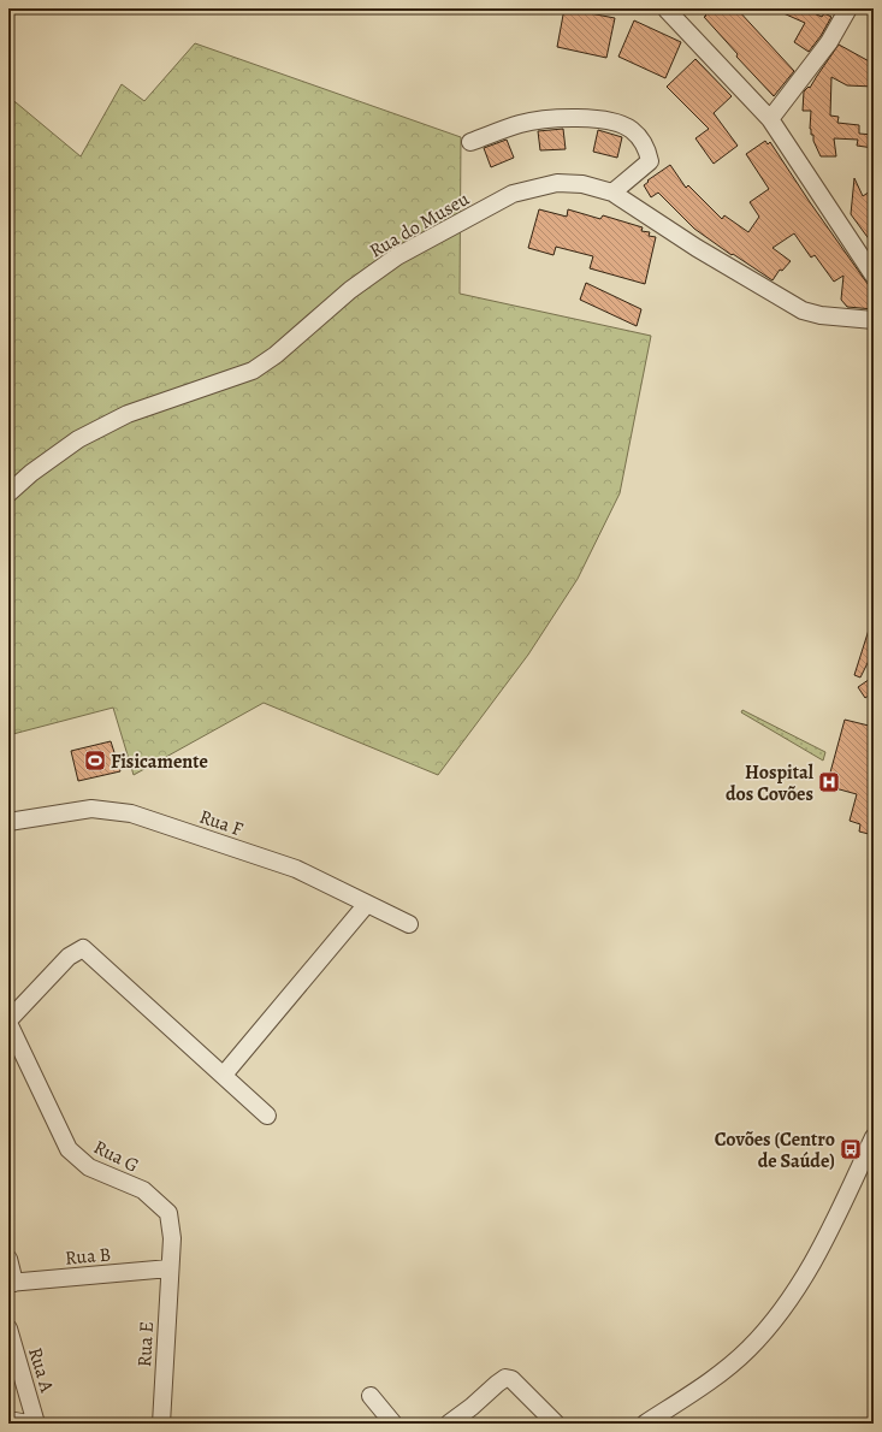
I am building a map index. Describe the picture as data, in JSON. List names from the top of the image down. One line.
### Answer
{"streets":{"street":["Rua do Museu","Rua F","Rua G","Rua B","Rua E","Rua A"]},"crossings":[["Rua G","Rua B"],["Rua G","Rua E"],["Rua B","Rua E"]],"places":{"sports":["Fisicamente"],"hospital":["Hospital dos Covões"],"bus stop":["Covões (Centro de Saúde)"]}}
